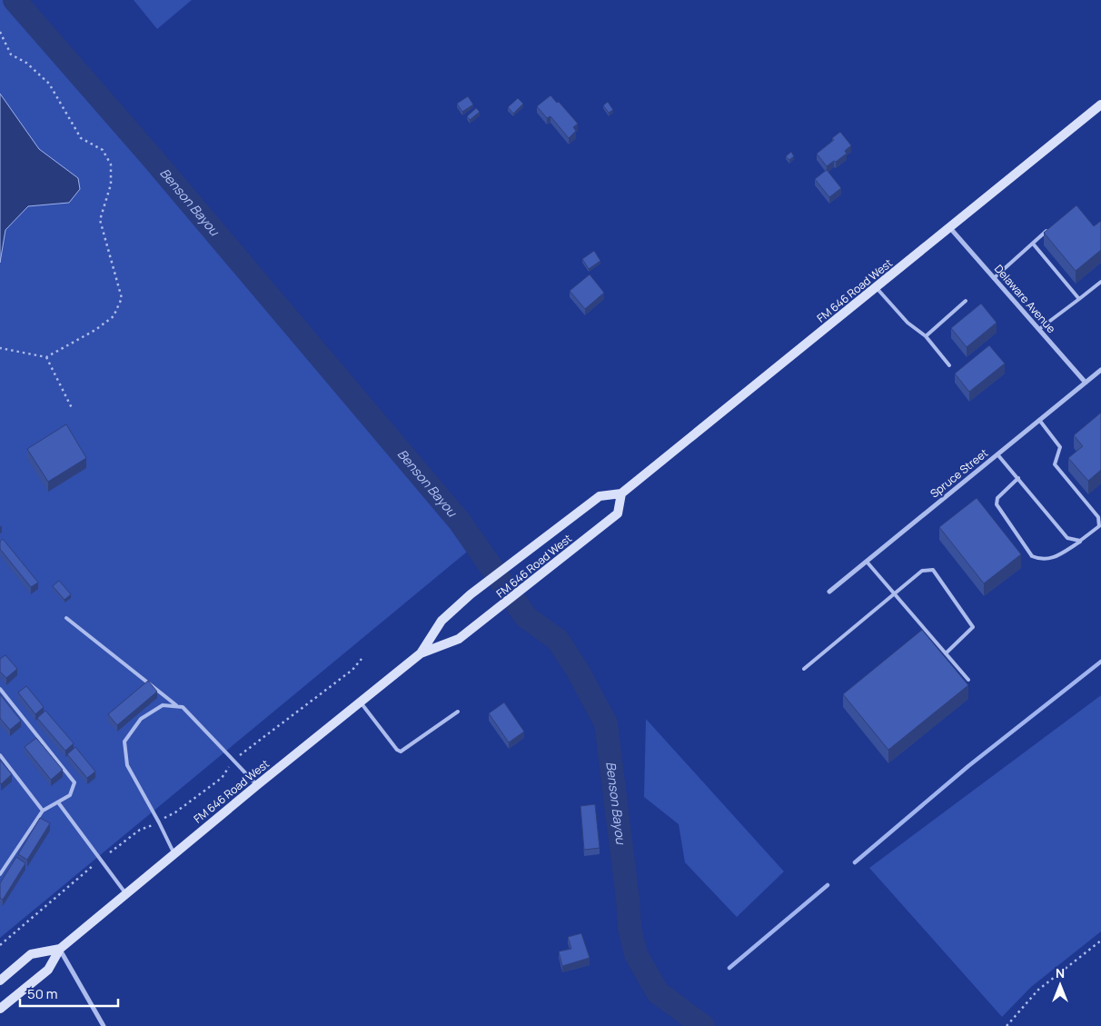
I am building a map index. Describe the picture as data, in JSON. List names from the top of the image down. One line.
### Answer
{"streets":{"main road":["FM 646 Road West"],"street":["Delaware Avenue","Spruce Street"]},"crossings":[["FM 646 Road West","Delaware Avenue"],["Delaware Avenue","Spruce Street"]],"water":["Benson Bayou"],"scale_bar":"50 m","north":"top"}
